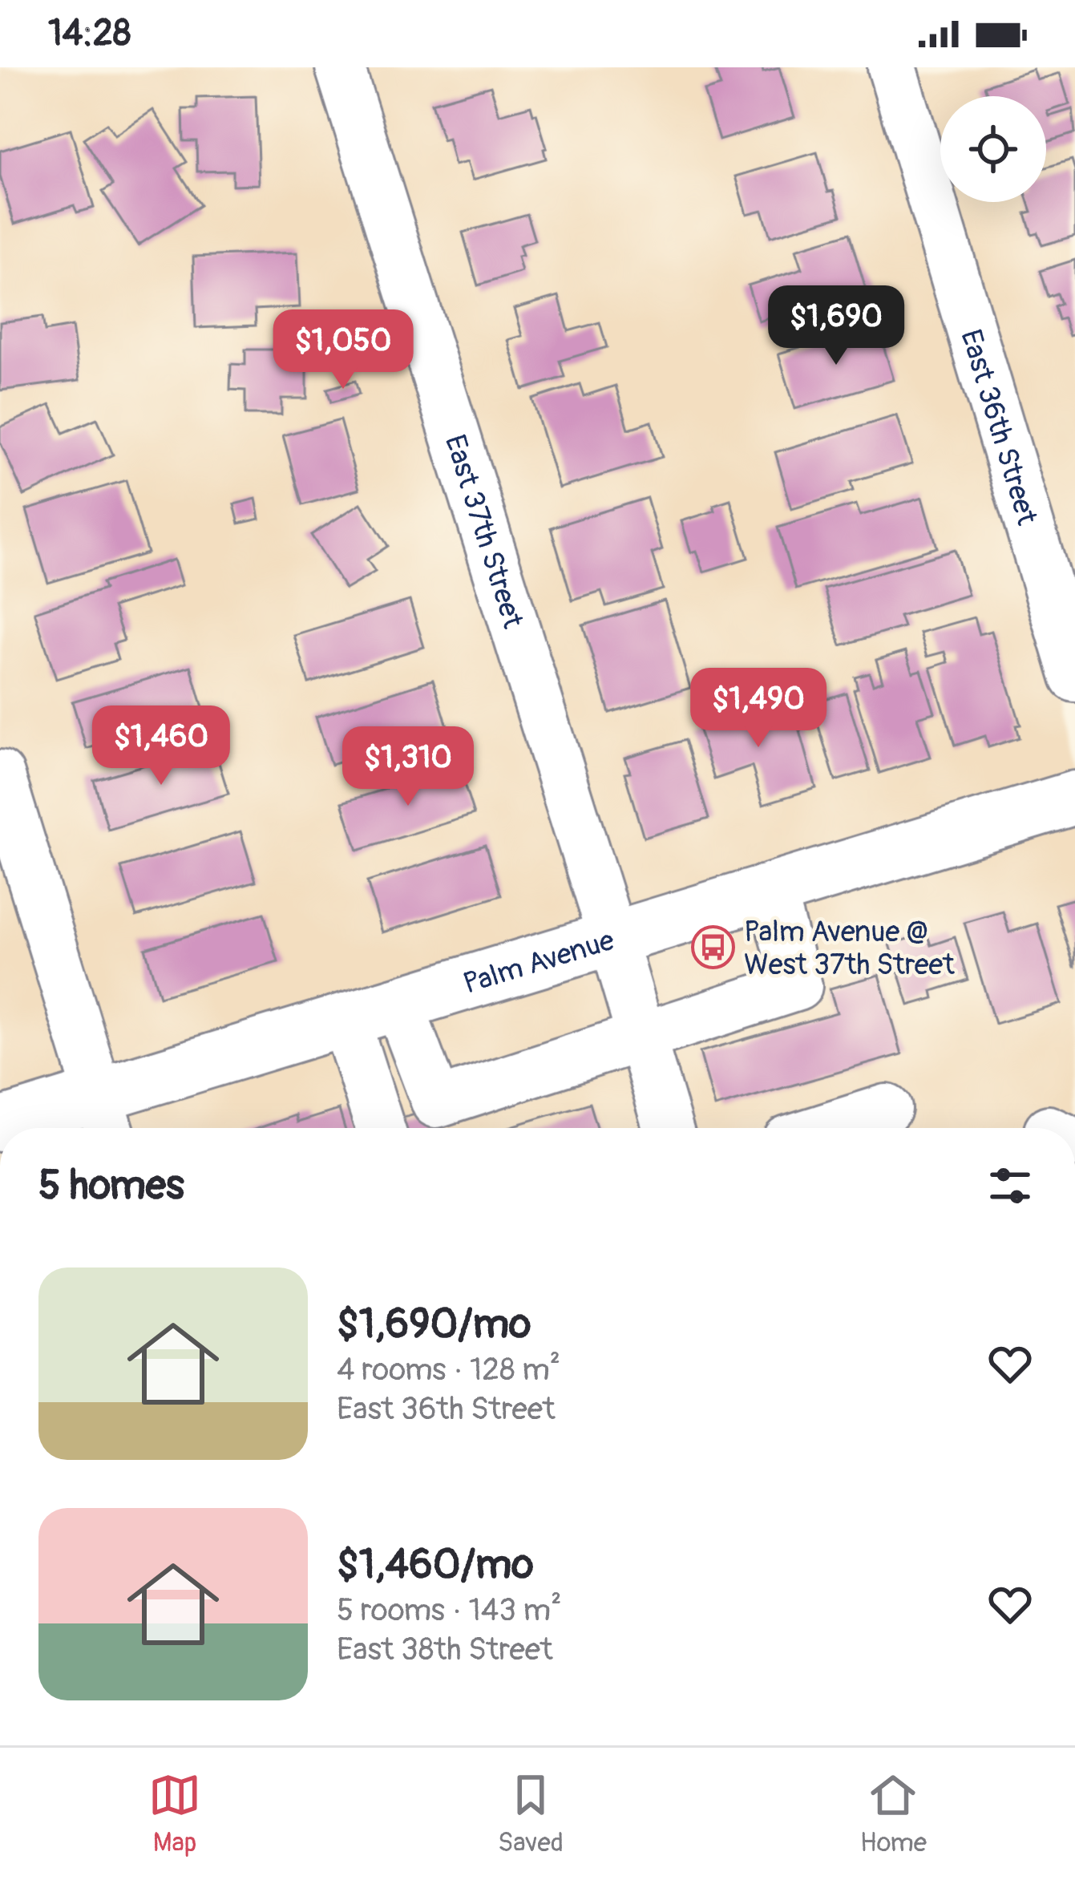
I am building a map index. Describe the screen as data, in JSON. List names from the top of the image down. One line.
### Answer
{"streets":{"main road":["Palm Avenue"],"street":["East 36th Street","East 37th Street"]},"crossings":[["East 37th Street","Palm Avenue"]],"places":{"bus stop":["Palm Avenue @ West 37th Street"]},"page":{"status":"14:28","price":["$1,690","$1,050","$1,490","$1,460","$1,310"],"heading":"5 homes","list":[{"name":"$1,690/mo","note":"4 rooms · 128 m² · East 36th Street"},{"name":"$1,460/mo","note":"5 rooms · 143 m² · East 38th Street"}],"tabs":["Map","Saved","Home"]}}
